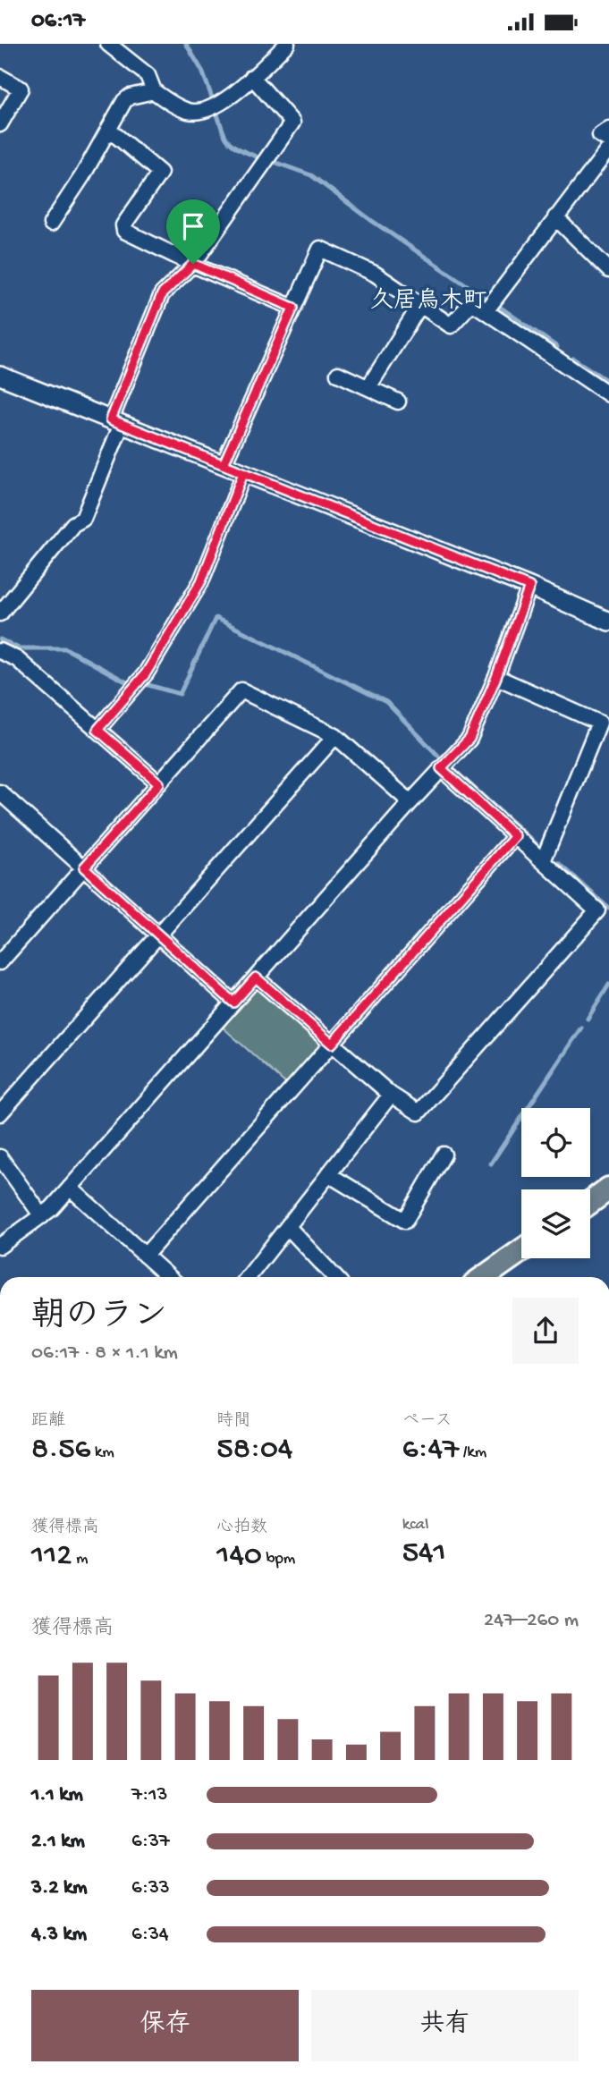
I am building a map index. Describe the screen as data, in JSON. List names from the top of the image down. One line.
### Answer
{"districts":["久居烏木町"],"page":{"status":"06:17","heading":["朝のラン","06:17 · 8 × 1.1 km"],"stats":[["距離","8.56 km"],["時間","58:04"],["ペース","6:47 /km"],["獲得標高","112 m"],["心拍数","140 bpm"],["kcal","541"]],"chart":["獲得標高","247–260 m"],"list":[{"name":"1.1 km","note":"7:13"},{"name":"2.1 km","note":"6:37"},{"name":"3.2 km","note":"6:33"},{"name":"4.3 km","note":"6:34"}],"buttons":["保存","共有"]}}
